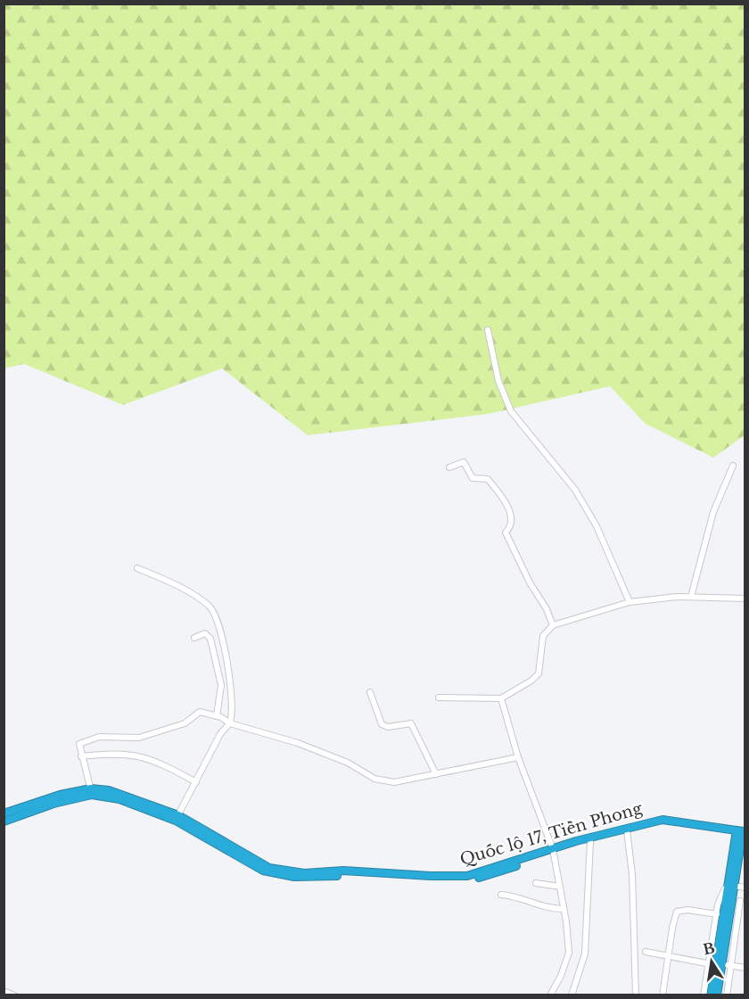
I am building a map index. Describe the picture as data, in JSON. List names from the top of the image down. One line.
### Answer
{"streets":{"highway":["Quốc lộ 17, Tiền Phong"]},"north":"top"}
